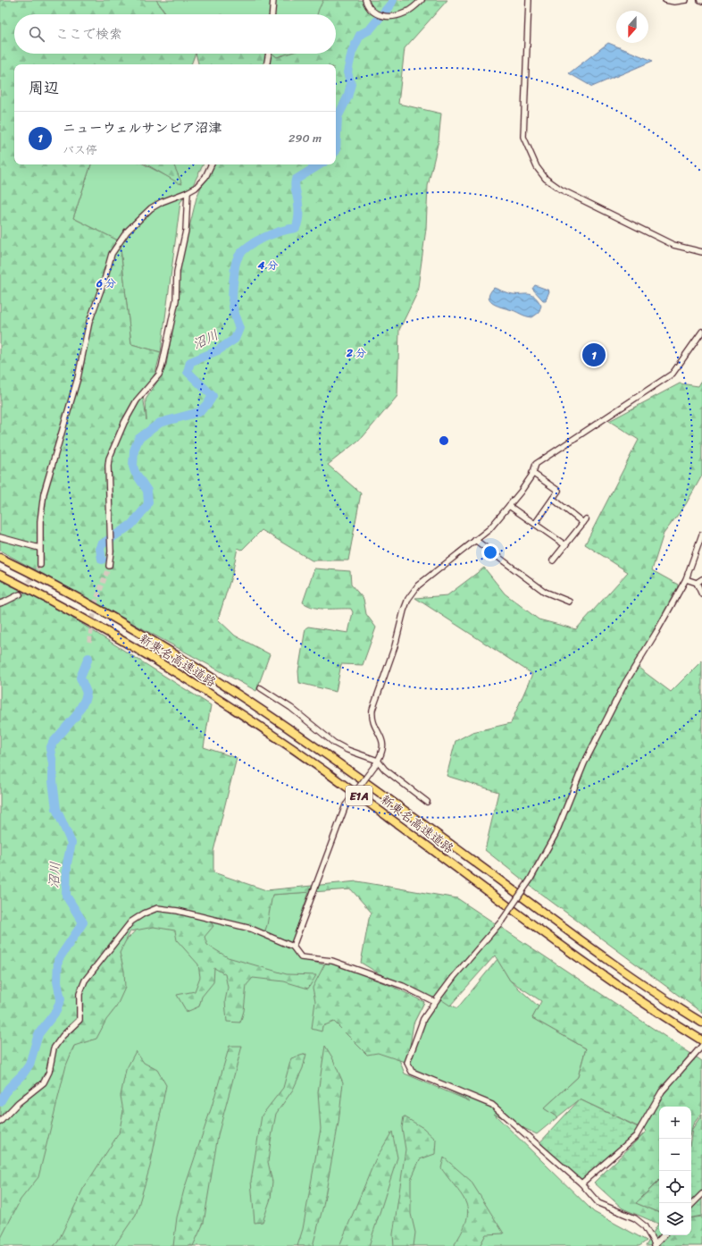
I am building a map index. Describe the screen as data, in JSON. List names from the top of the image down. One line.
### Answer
{"streets":{"highway":["新東名高速道路","E1A"]},"water":["沼川"],"north":"bottom","page":{"search":"ここで検索","heading":"周辺","list":[{"mark":"1","name":"ニューウェルサンピア沼津","note":"バス停","value":"290 m"}],"pins":"1","map_buttons":["+","−"]},"rings":["4 分","6 分","2 分"]}
